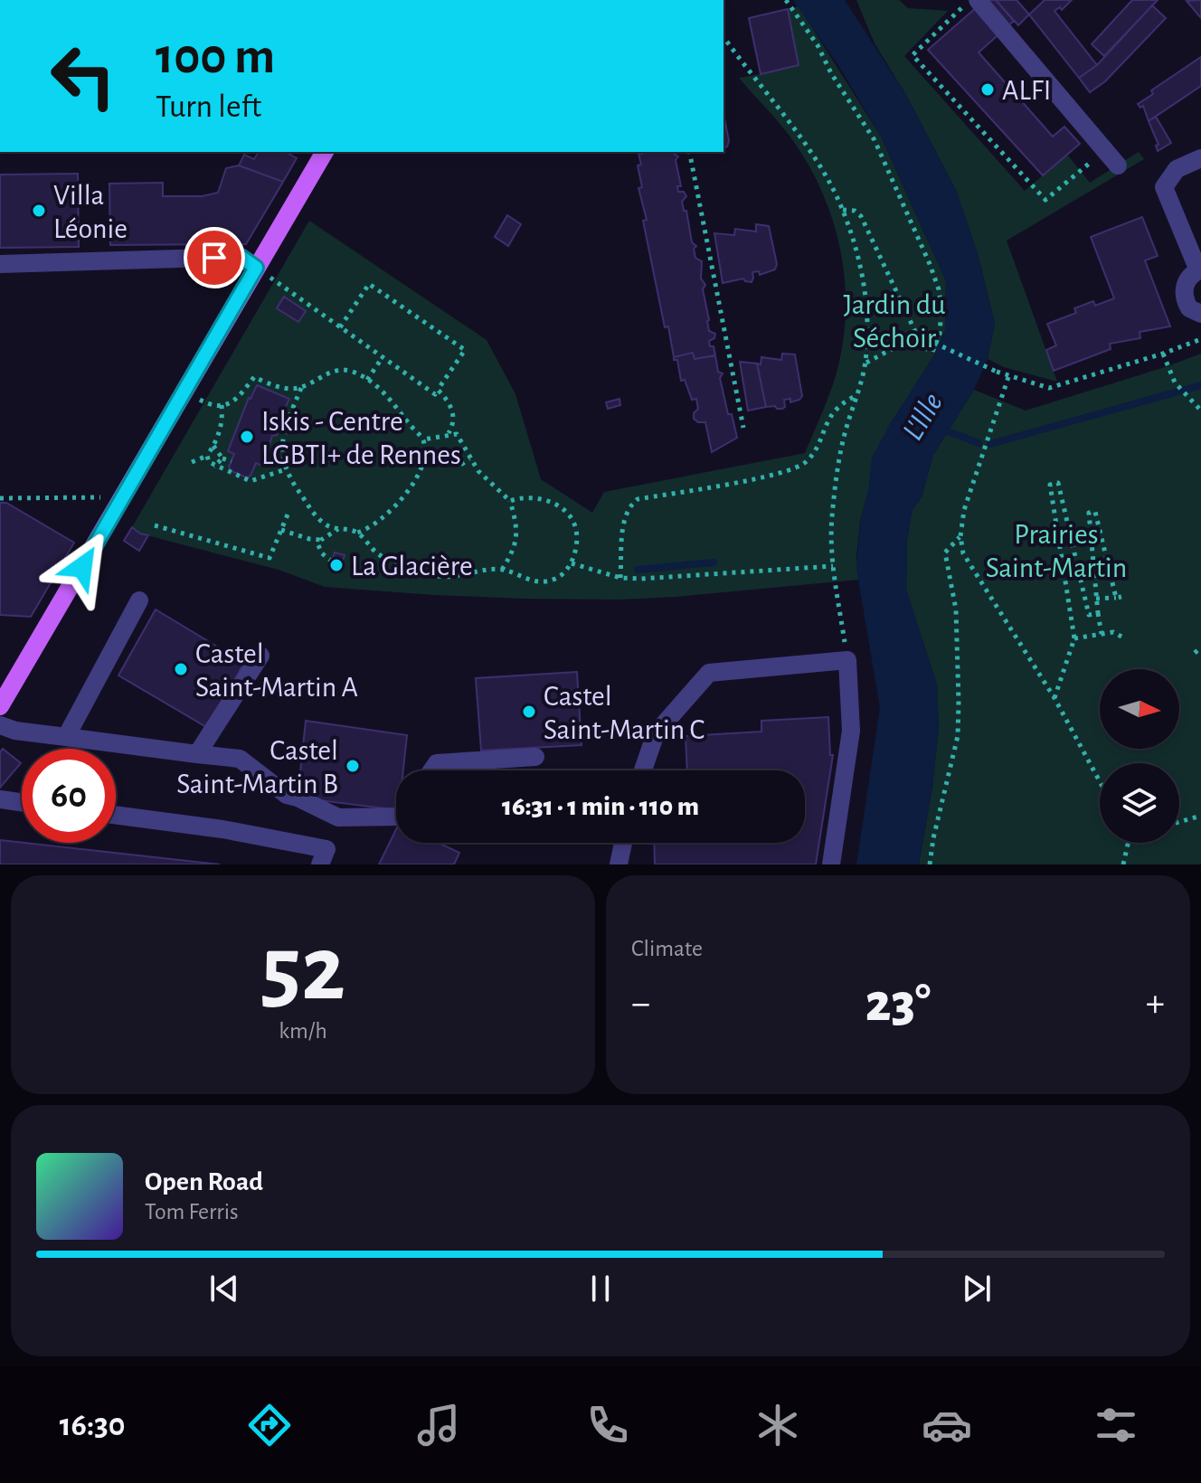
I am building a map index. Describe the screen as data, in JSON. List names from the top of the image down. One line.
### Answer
{"water":["L'Ille"],"parks":["Jardin du Séchoir","Prairies Saint-Martin"],"places":["ALFI","Villa Léonie","Iskis - Centre LGBTI+ de Rennes","La Glacière","Castel Saint-Martin A","Castel Saint-Martin C","Castel Saint-Martin B"],"north":"right","page":{"turn":["100 m","Turn left"],"limit":"60","trip":"16:31 · 1 min · 110 m","tile":[["52","km/h"],"Climate"],"heat":["−","23°","+"],"song":["Open Road","Tom Ferris"],"tabs":"16:30"}}
